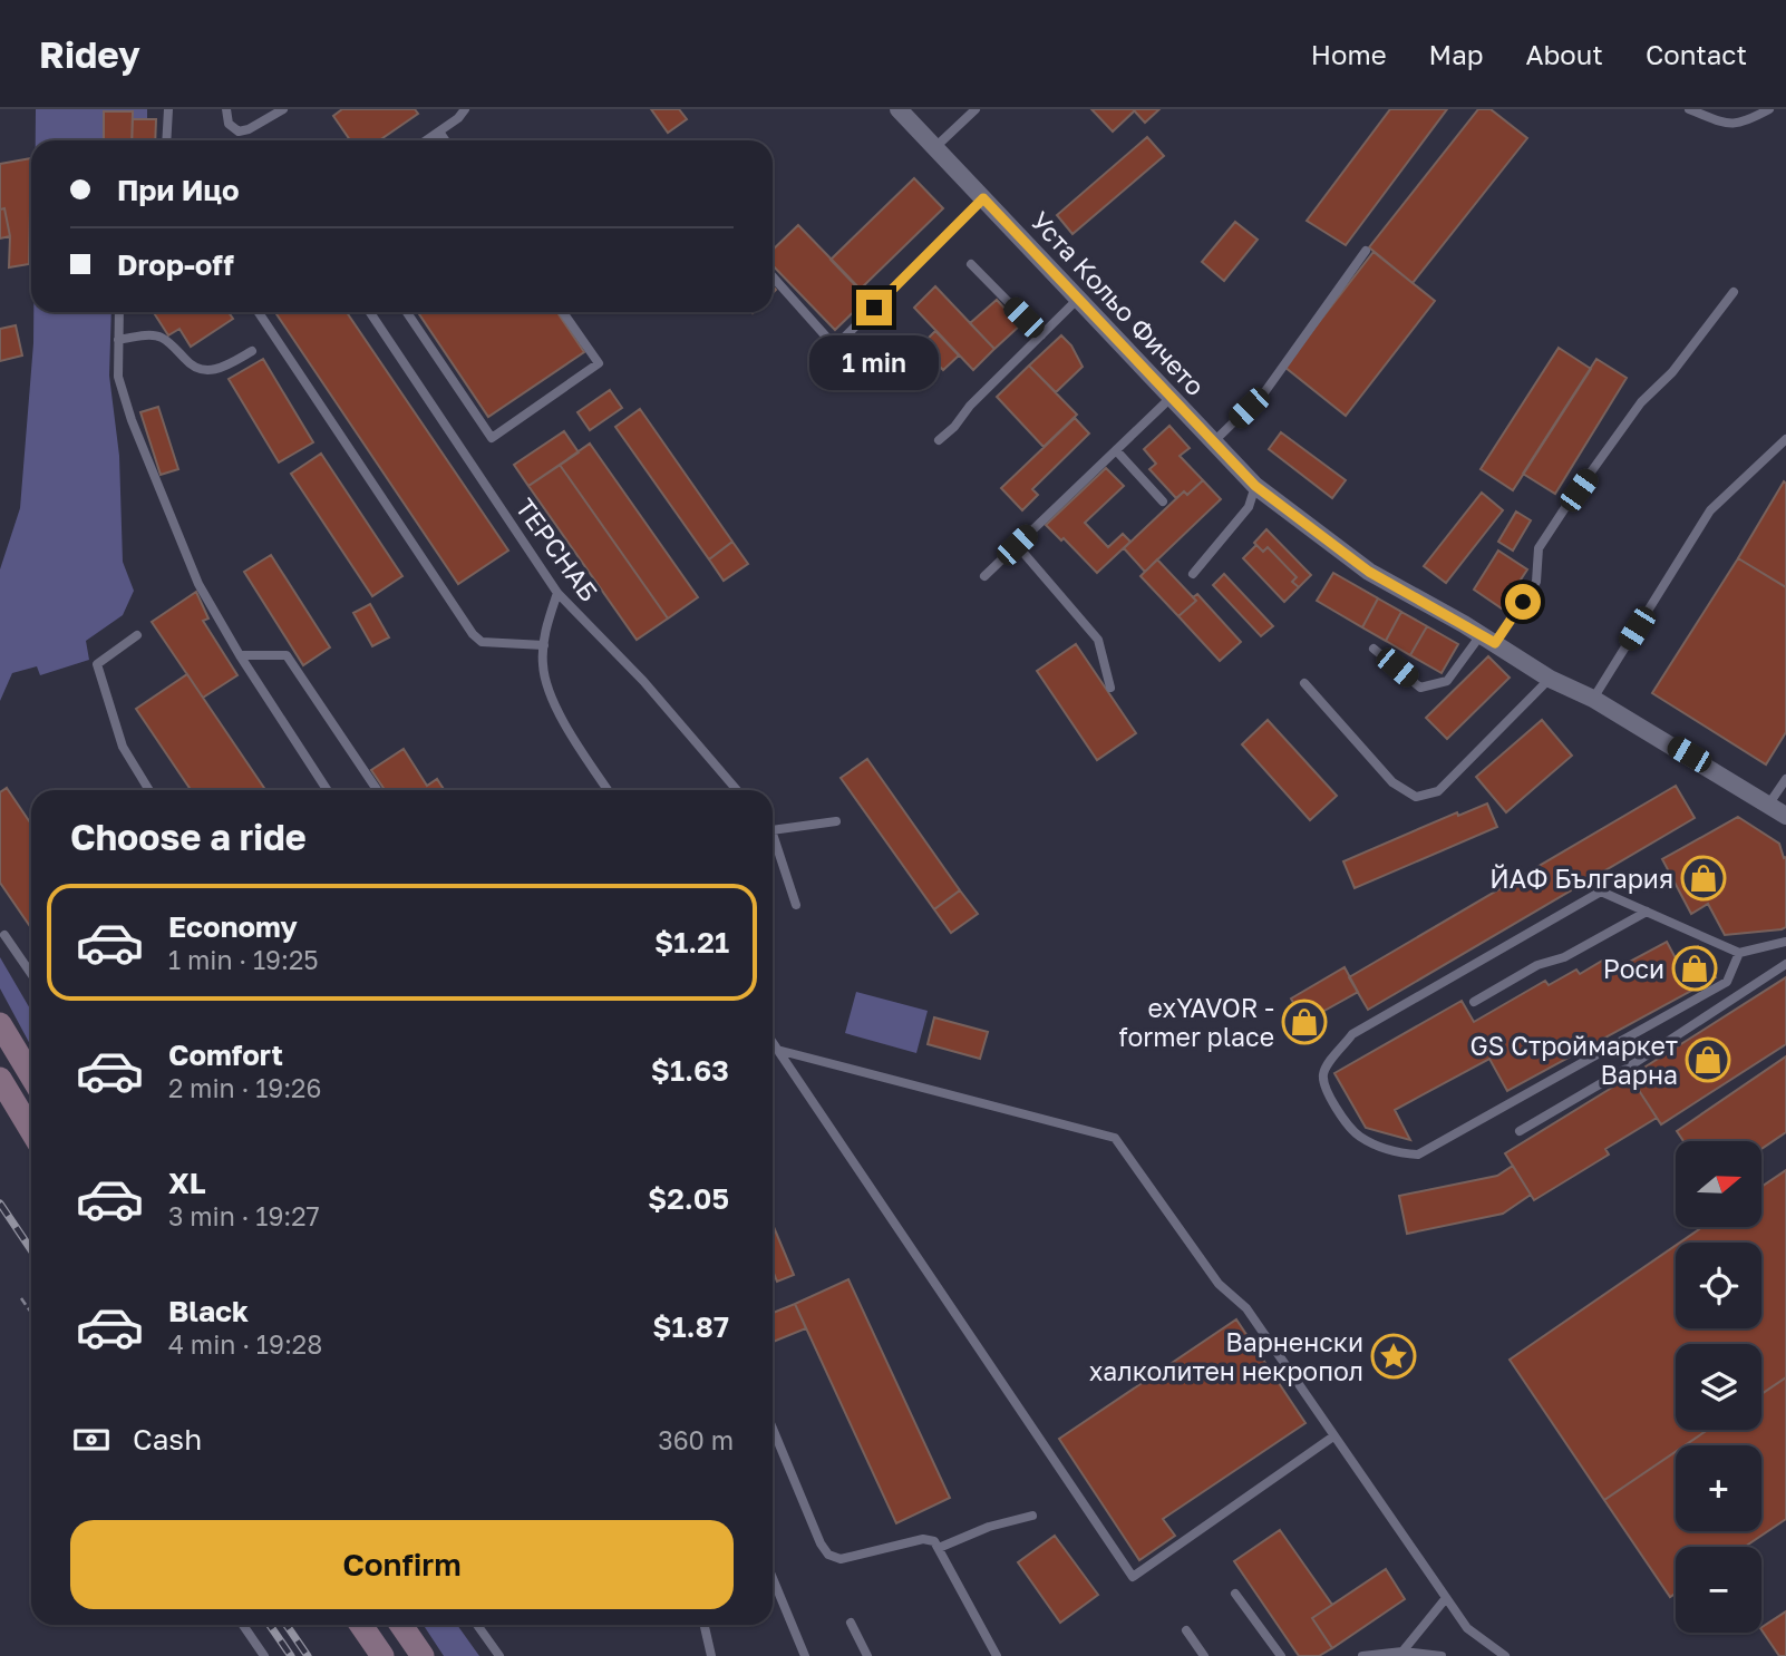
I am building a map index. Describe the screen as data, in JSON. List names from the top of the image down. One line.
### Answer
{"streets":{"street":["Уста Кольо Фичето"],"lane":["ТЕРСНАБ"]},"places":{"shop":["ЙАФ България","Роси","exYAVOR - former place","GS Строймаркет Варна"],"place":["Варненски халколитен некропол"]},"north":"right","page":{"header":"Ridey","nav":["Home","Map","About","Contact"],"banner":["При Ицо","Drop-off"],"bubble":"1 min","heading":"Choose a ride","list":[{"name":"Economy","note":"1 min · 19:25","value":"$1.21"},{"name":"Comfort","note":"2 min · 19:26","value":"$1.63"},{"name":"XL","note":"3 min · 19:27","value":"$2.05"},{"name":"Black","note":"4 min · 19:28","value":"$1.87"}],"map_buttons":["+","−"],"pay":["Cash","360 m"],"buttons":"Confirm"}}
